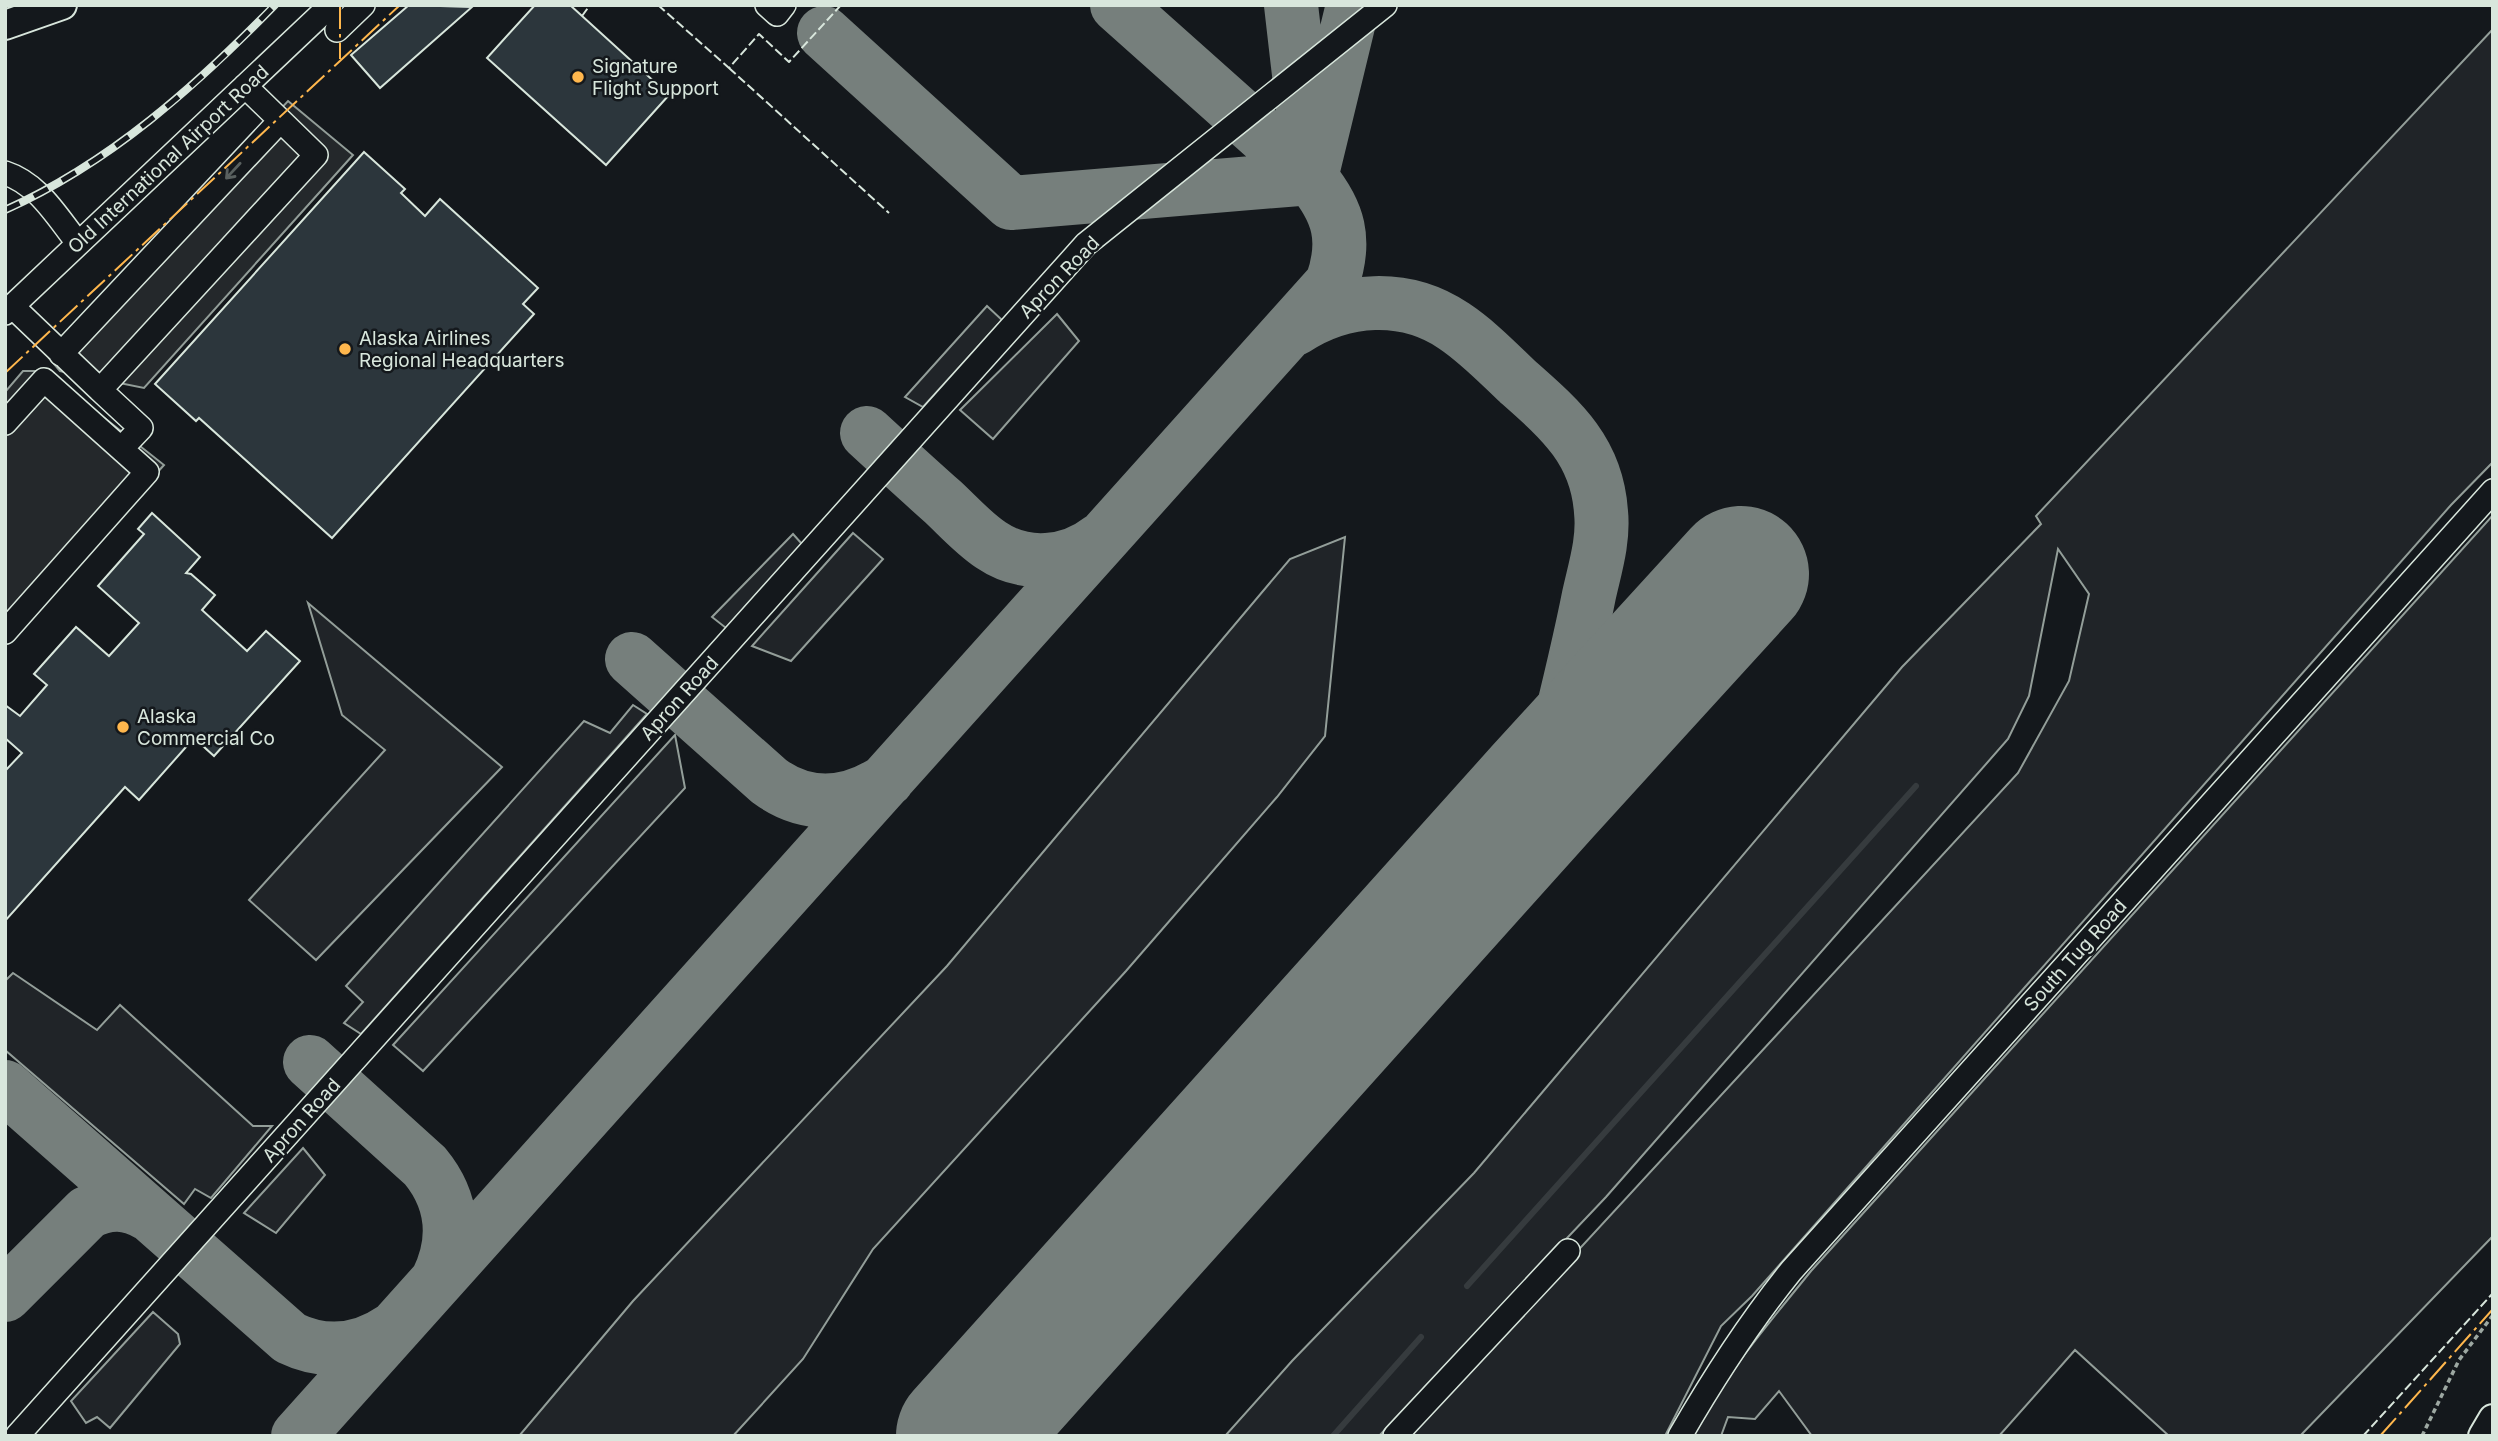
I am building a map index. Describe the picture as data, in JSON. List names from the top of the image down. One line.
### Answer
{"streets":{"street":["Old International Airport Road","Apron Road","South Tug Road"]},"places":["Signature Flight Support","Alaska Airlines Regional Headquarters","Alaska Commercial Co"]}
